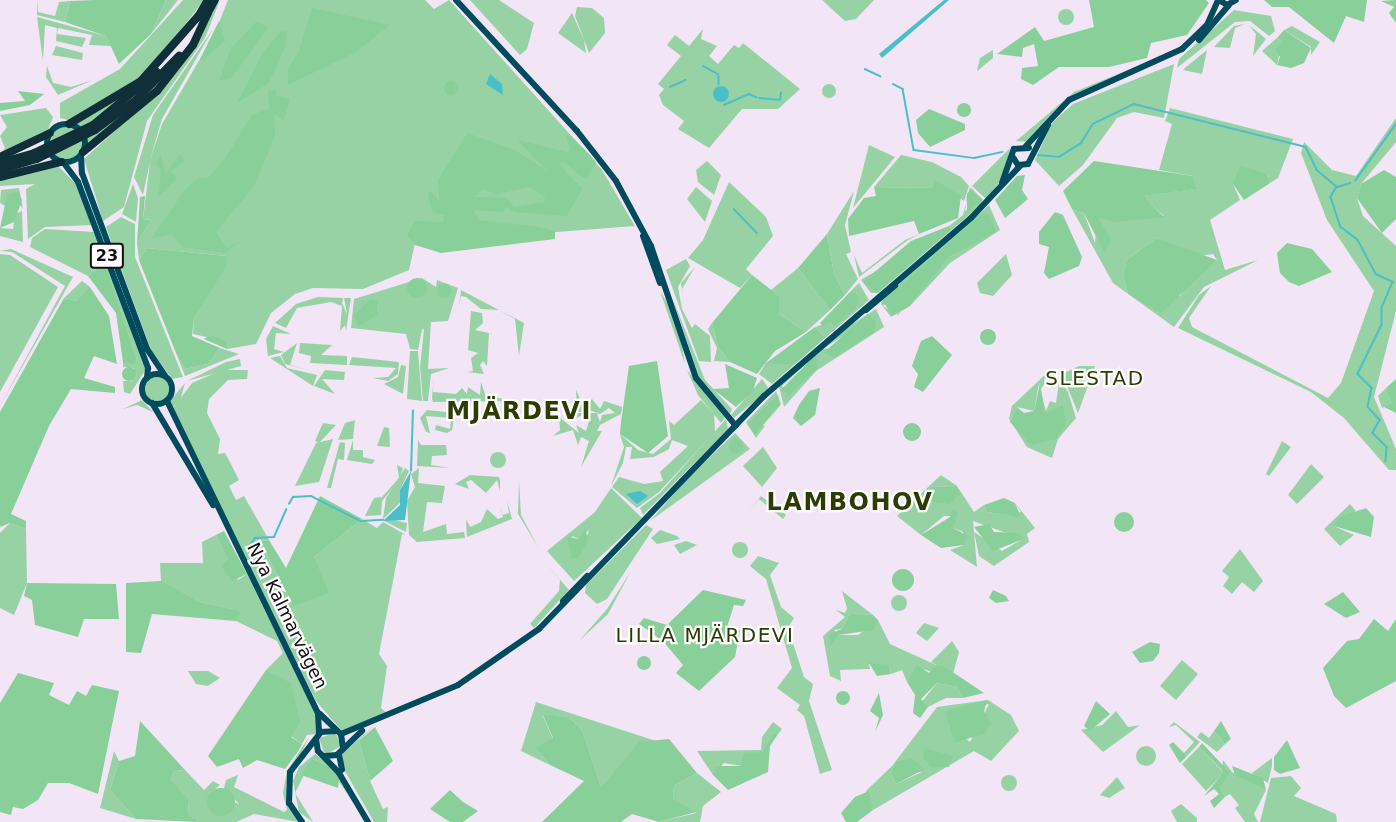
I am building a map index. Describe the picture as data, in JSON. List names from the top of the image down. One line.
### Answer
{"streets":{"main road":["23","Nya Kalmarvägen"]},"crossings":[["23","Nya Kalmarvägen"]],"districts":["SLESTAD","MJÄRDEVI","LAMBOHOV","LILLA MJÄRDEVI"]}
